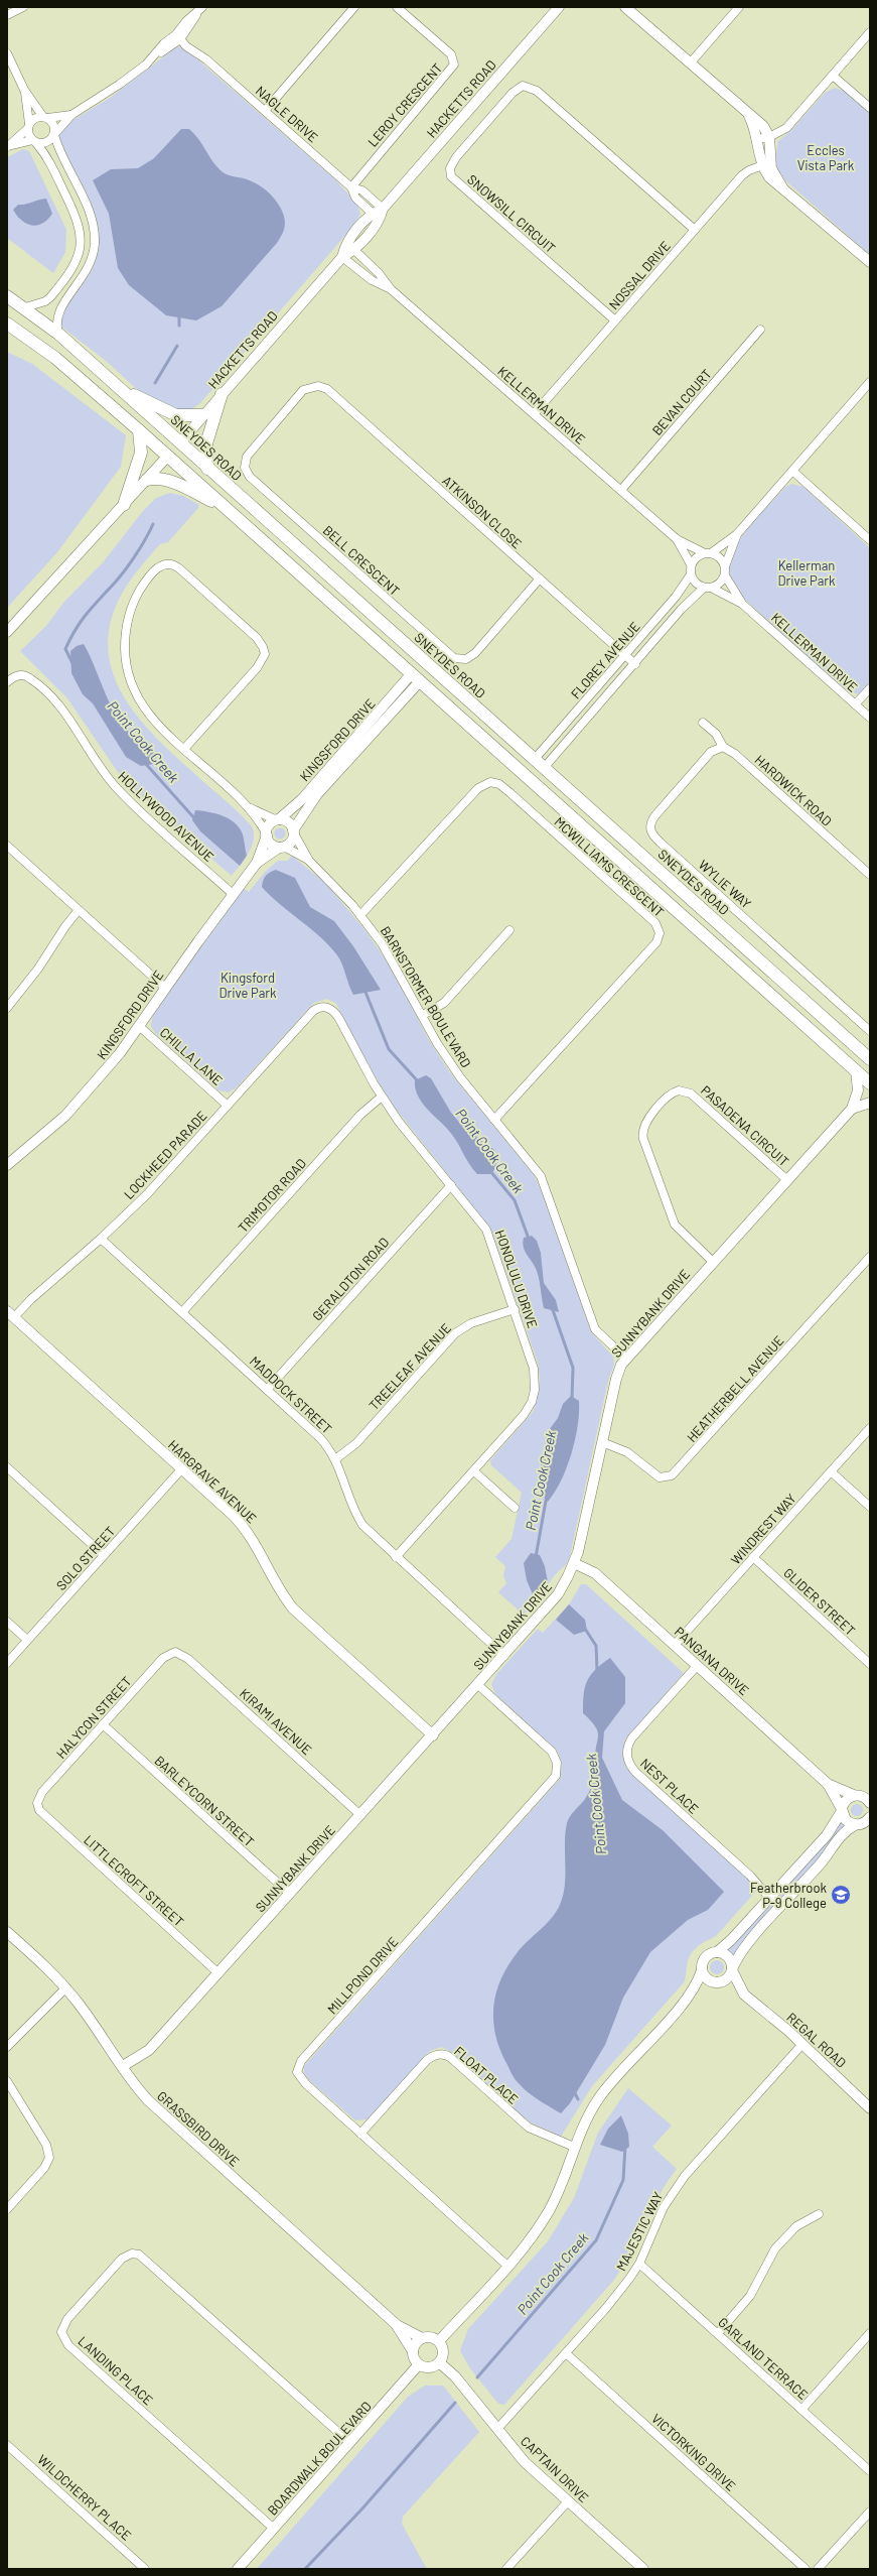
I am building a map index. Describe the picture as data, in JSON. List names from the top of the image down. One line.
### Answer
{"streets":{"main road":["SNEYDES ROAD"],"street":["HACKETTS ROAD","LEROY CRESCENT","NAGLE DRIVE","SNOWSILL CIRCUIT","NOSSAL DRIVE","BEVAN COURT","KELLERMAN DRIVE","ATKINSON CLOSE","BELL CRESCENT","FLOREY AVENUE","KINGSFORD DRIVE","HARDWICK ROAD","HOLLYWOOD AVENUE","MCWILLIAMS CRESCENT","WYLIE WAY","BARNSTORMER BOULEVARD","CHILLA LANE","PASADENA CIRCUIT","LOCKHEED PARADE","TRIMOTOR ROAD","GERALDTON ROAD","HONOLULU DRIVE","SUNNYBANK DRIVE","TREELEAF AVENUE","HEATHERBELL AVENUE","MADDOCK STREET","HARGRAVE AVENUE","WINDREST WAY","SOLO STREET","GLIDER STREET","PANGANA DRIVE","HALYCON STREET","KIRAMI AVENUE","NEST PLACE","BARLEYCORN STREET","LITTLECROFT STREET","MILLPOND DRIVE","REGAL ROAD","FLOAT PLACE","GRASSBIRD DRIVE","MAJESTIC WAY","GARLAND TERRACE","LANDING PLACE","VICTORKING DRIVE","BOARDWALK BOULEVARD","CAPTAIN DRIVE","WILDCHERRY PLACE"]},"crossings":[["HACKETTS ROAD","NAGLE DRIVE"],["HACKETTS ROAD","KELLERMAN DRIVE"],["HACKETTS ROAD","SNEYDES ROAD"],["LEROY CRESCENT","NAGLE DRIVE"],["SNOWSILL CIRCUIT","NOSSAL DRIVE"],["NOSSAL DRIVE","KELLERMAN DRIVE"],["BEVAN COURT","KELLERMAN DRIVE"],["KELLERMAN DRIVE","FLOREY AVENUE"],["SNEYDES ROAD","FLOREY AVENUE"],["ATKINSON CLOSE","BELL CRESCENT"],["ATKINSON CLOSE","FLOREY AVENUE"],["KINGSFORD DRIVE","HOLLYWOOD AVENUE"],["KINGSFORD DRIVE","BARNSTORMER BOULEVARD"],["KINGSFORD DRIVE","CHILLA LANE"],["HARDWICK ROAD","WYLIE WAY"],["MCWILLIAMS CRESCENT","BARNSTORMER BOULEVARD"],["BARNSTORMER BOULEVARD","SUNNYBANK DRIVE"],["CHILLA LANE","LOCKHEED PARADE"],["PASADENA CIRCUIT","SUNNYBANK DRIVE"],["LOCKHEED PARADE","HONOLULU DRIVE"],["LOCKHEED PARADE","MADDOCK STREET"],["LOCKHEED PARADE","HARGRAVE AVENUE"],["TRIMOTOR ROAD","HONOLULU DRIVE"],["TRIMOTOR ROAD","MADDOCK STREET"],["GERALDTON ROAD","HONOLULU DRIVE"],["GERALDTON ROAD","MADDOCK STREET"],["HONOLULU DRIVE","TREELEAF AVENUE"],["HONOLULU DRIVE","MADDOCK STREET"],["SUNNYBANK DRIVE","HEATHERBELL AVENUE"],["SUNNYBANK DRIVE","MADDOCK STREET"],["SUNNYBANK DRIVE","HARGRAVE AVENUE"],["SUNNYBANK DRIVE","PANGANA DRIVE"],["SUNNYBANK DRIVE","KIRAMI AVENUE"],["SUNNYBANK DRIVE","BARLEYCORN STREET"],["SUNNYBANK DRIVE","LITTLECROFT STREET"],["SUNNYBANK DRIVE","MILLPOND DRIVE"],["SUNNYBANK DRIVE","GRASSBIRD DRIVE"],["TREELEAF AVENUE","MADDOCK STREET"],["HARGRAVE AVENUE","SOLO STREET"],["WINDREST WAY","GLIDER STREET"],["WINDREST WAY","PANGANA DRIVE"],["PANGANA DRIVE","NEST PLACE"],["HALYCON STREET","KIRAMI AVENUE"],["HALYCON STREET","BARLEYCORN STREET"],["HALYCON STREET","LITTLECROFT STREET"],["MILLPOND DRIVE","FLOAT PLACE"],["REGAL ROAD","MAJESTIC WAY"],["GRASSBIRD DRIVE","BOARDWALK BOULEVARD"],["GRASSBIRD DRIVE","CAPTAIN DRIVE"],["MAJESTIC WAY","GARLAND TERRACE"],["MAJESTIC WAY","VICTORKING DRIVE"],["MAJESTIC WAY","CAPTAIN DRIVE"],["LANDING PLACE","BOARDWALK BOULEVARD"],["BOARDWALK BOULEVARD","CAPTAIN DRIVE"]],"water":["Point Cook Creek"],"parks":["Eccles Vista Park","Kellerman Drive Park","Kingsford Drive Park"],"places":{"school or university":["Featherbrook P-9 College"]}}
